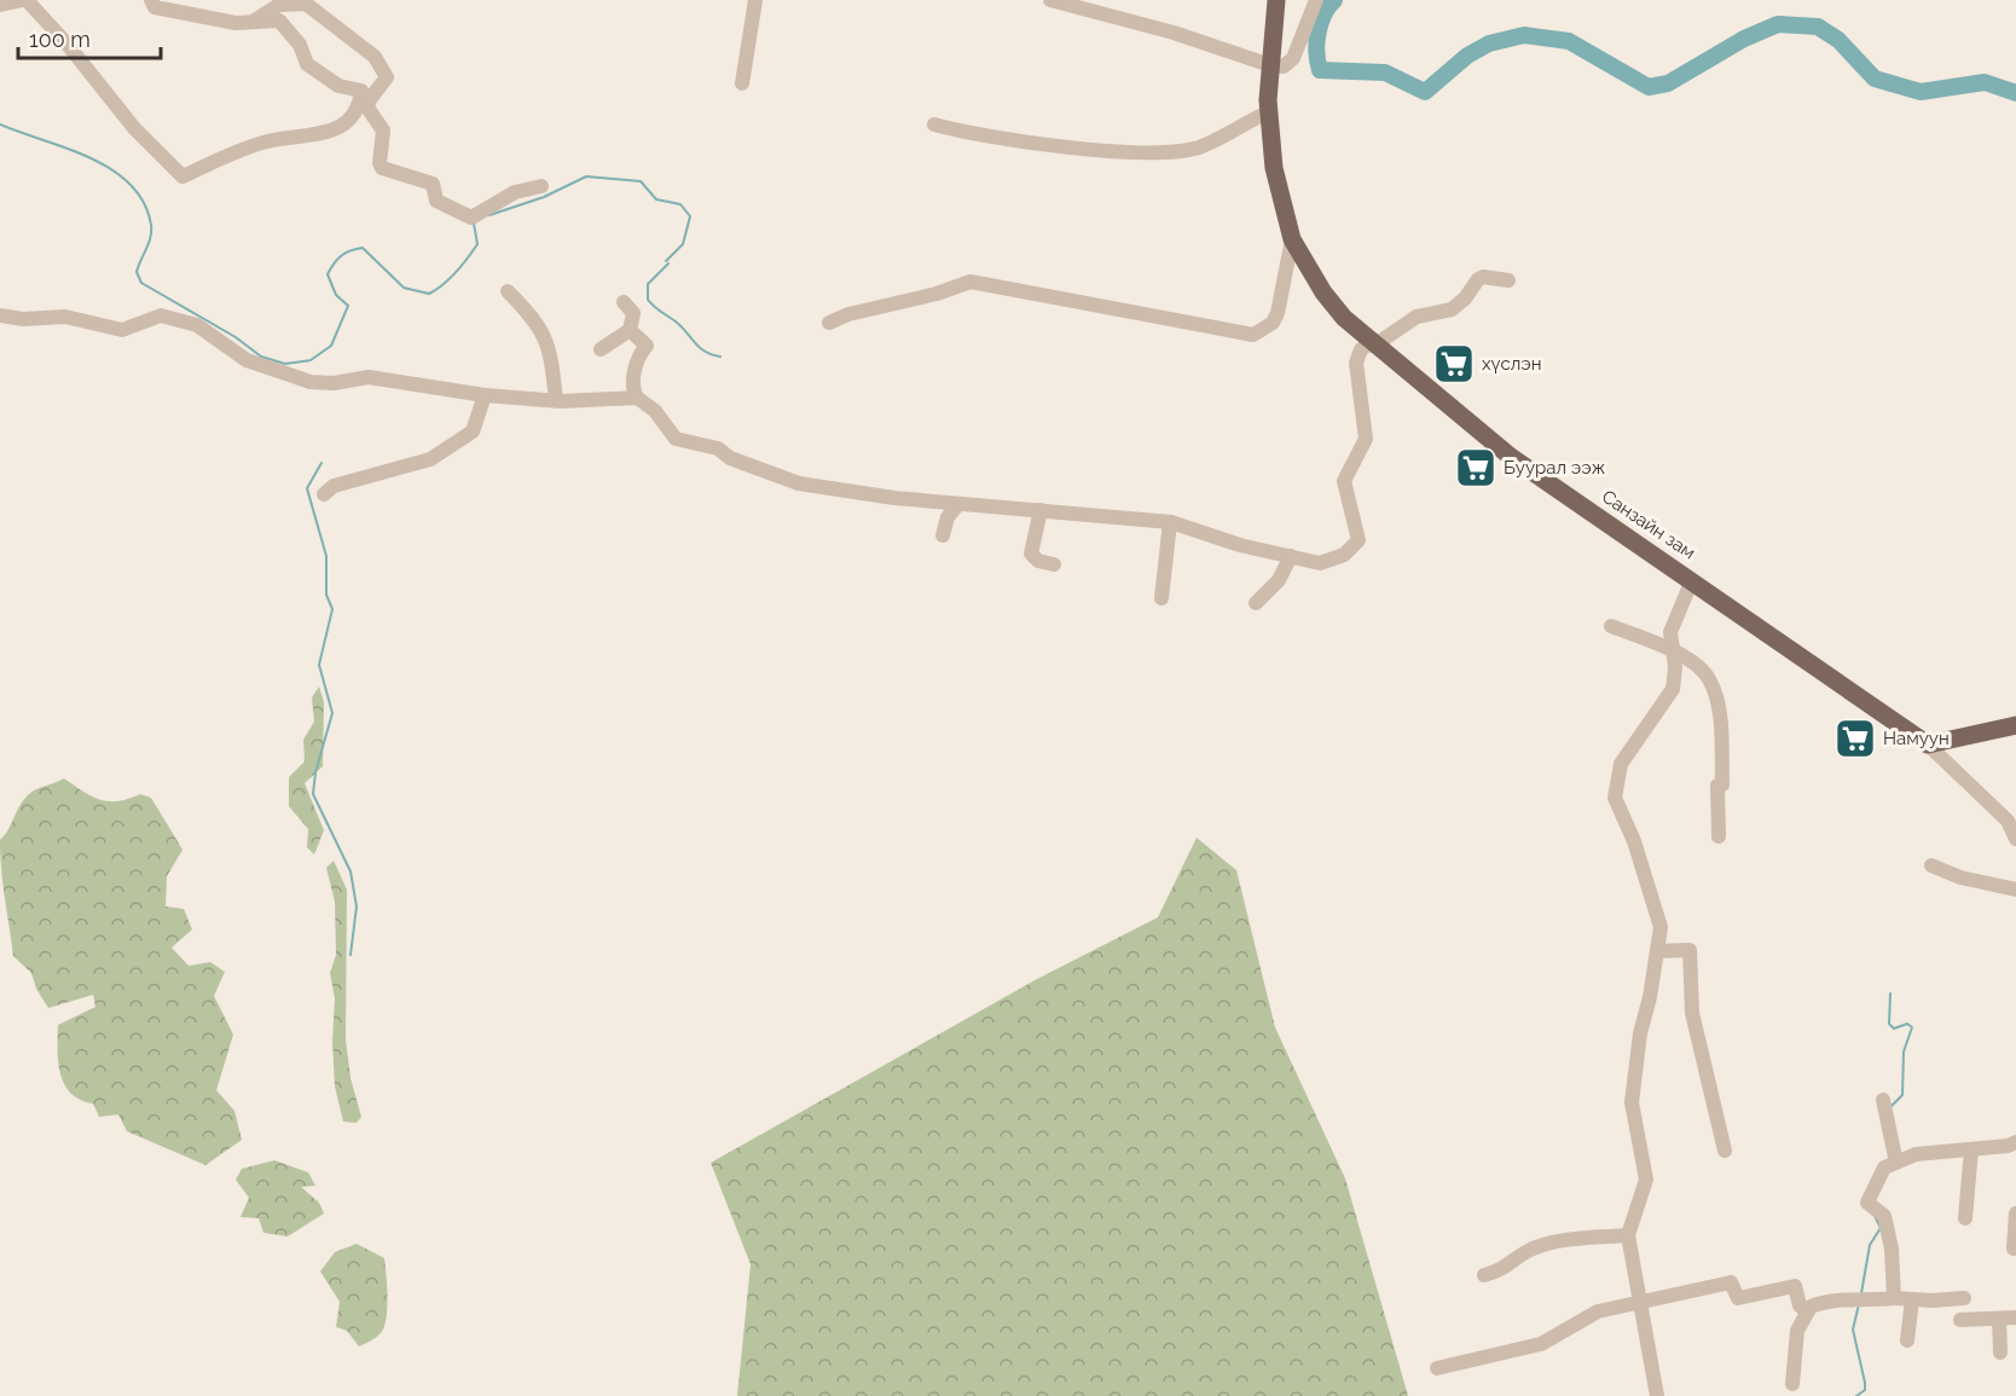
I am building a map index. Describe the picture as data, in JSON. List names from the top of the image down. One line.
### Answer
{"streets":{"main road":["Санзайн зам"]},"places":{"supermarket":["хүслэн","Буурал ээж","Намуун"]},"scale_bar":"100 m"}
